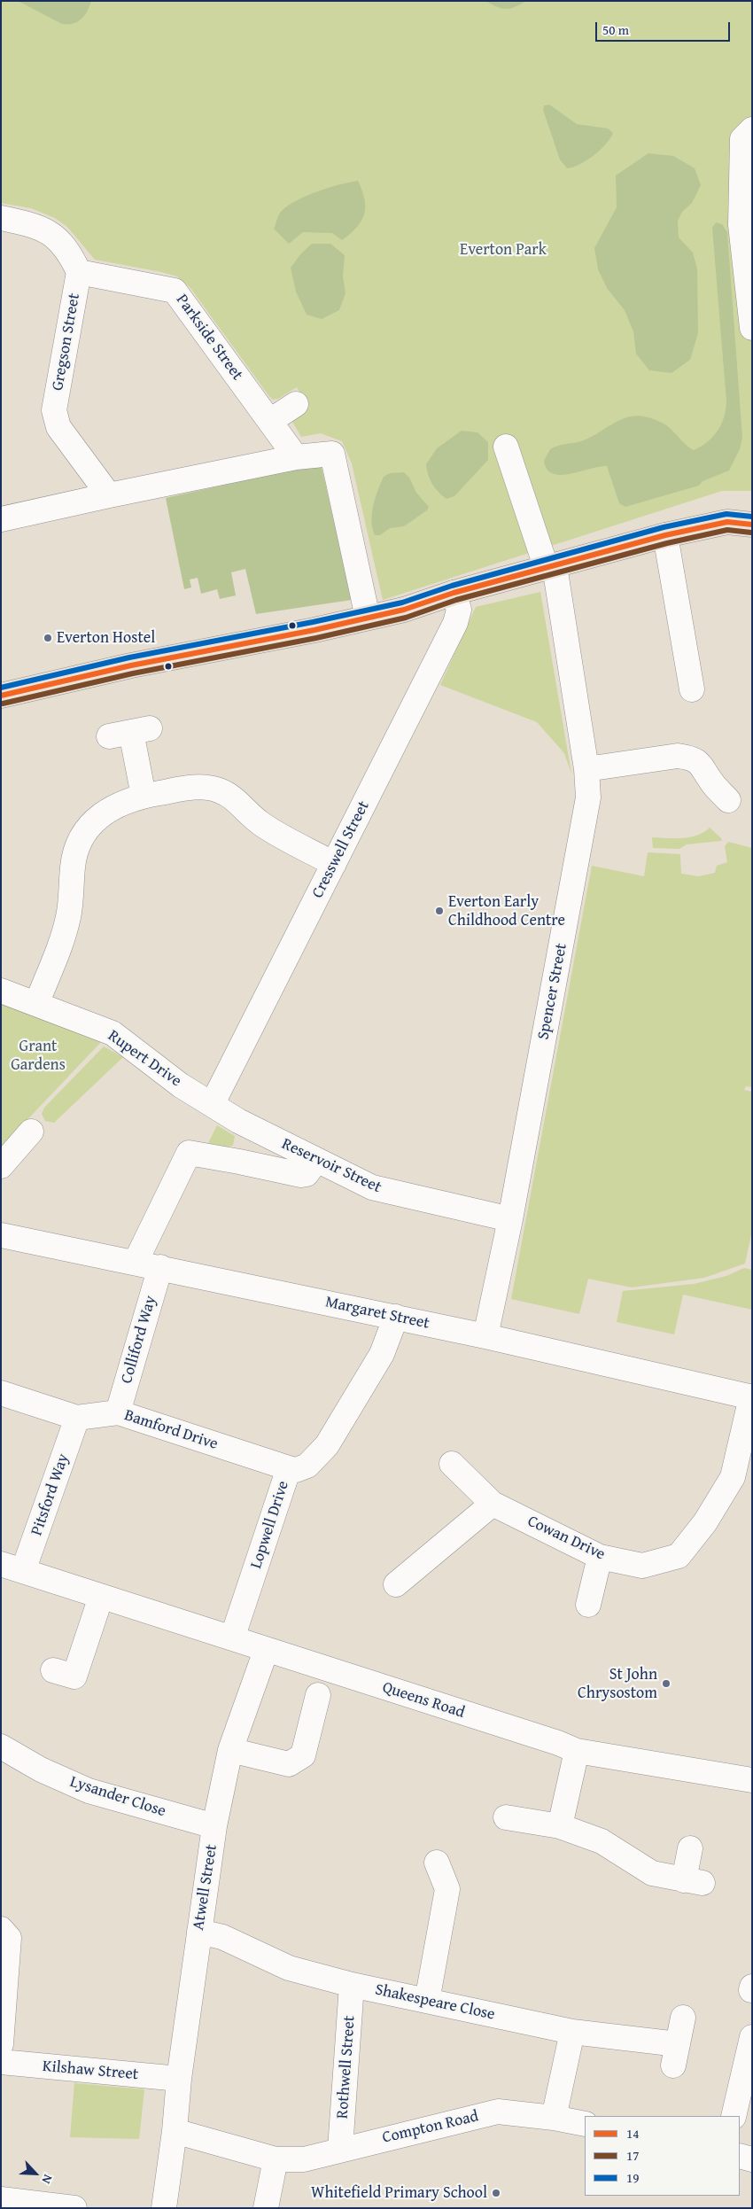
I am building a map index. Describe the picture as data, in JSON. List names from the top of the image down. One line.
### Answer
{"streets":{"street":["Parkside Street","Gregson Street","Cresswell Street","Spencer Street","Rupert Drive","Reservoir Street","Margaret Street","Colliford Way","Bamford Drive","Pitsford Way","Lopwell Drive","Cowan Drive","Queens Road","Lysander Close","Atwell Street","Shakespeare Close","Rothwell Street","Kilshaw Street","Compton Road"]},"crossings":[["Parkside Street","Gregson Street"],["Cresswell Street","Rupert Drive"],["Cresswell Street","Reservoir Street"],["Spencer Street","Reservoir Street"],["Spencer Street","Margaret Street"],["Rupert Drive","Reservoir Street"],["Margaret Street","Colliford Way"],["Margaret Street","Lopwell Drive"],["Margaret Street","Cowan Drive"],["Colliford Way","Bamford Drive"],["Bamford Drive","Pitsford Way"],["Bamford Drive","Lopwell Drive"],["Pitsford Way","Queens Road"],["Lopwell Drive","Queens Road"],["Queens Road","Atwell Street"],["Lysander Close","Atwell Street"],["Atwell Street","Shakespeare Close"],["Atwell Street","Kilshaw Street"],["Atwell Street","Compton Road"],["Shakespeare Close","Rothwell Street"],["Rothwell Street","Compton Road"]],"parks":["Everton Park","Grant Gardens"],"places":["Everton Hostel","Everton Early Childhood Centre","St John Chrysostom","Whitefield Primary School"],"lines":["transit line 19","transit line 14","transit line 17"],"legend":["14","17","19"],"scale_bar":"50 m","north":"bottom right"}
